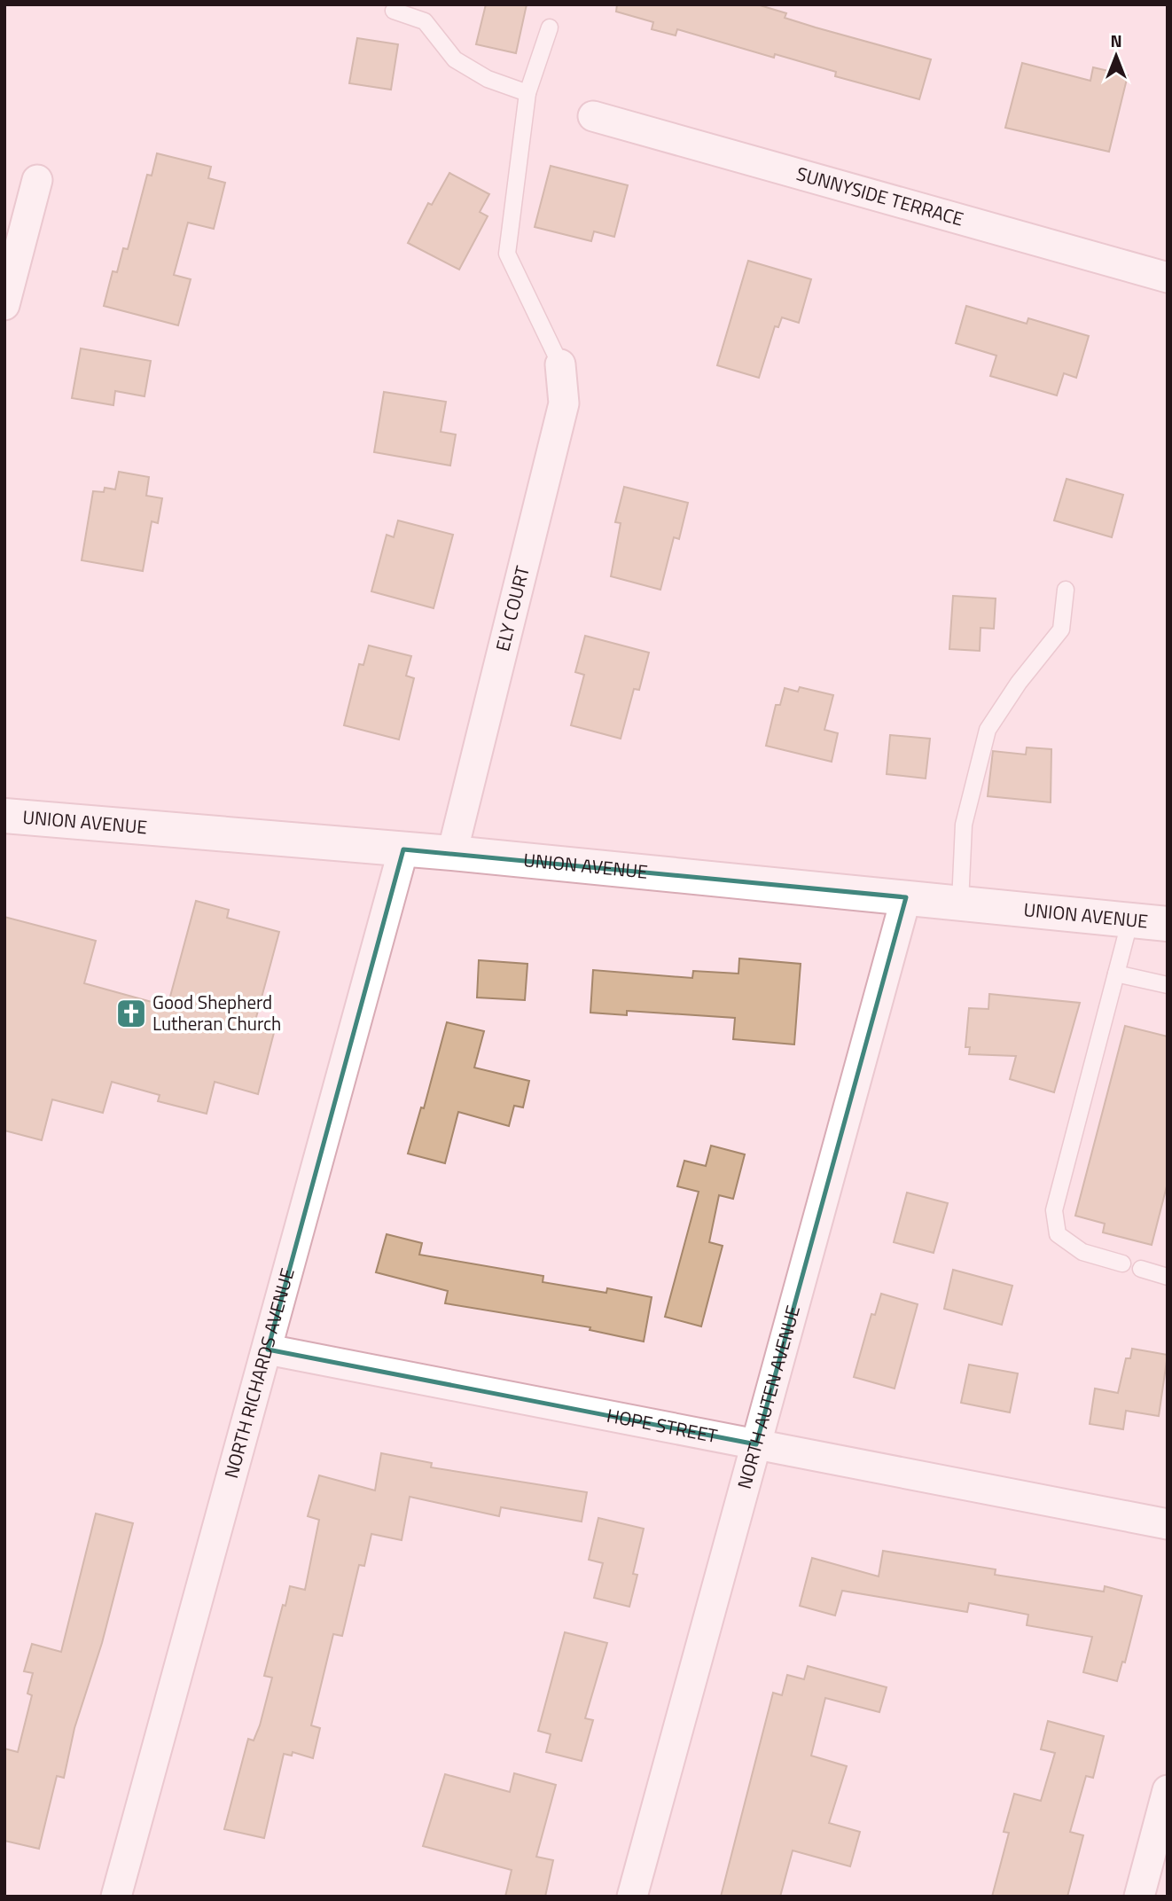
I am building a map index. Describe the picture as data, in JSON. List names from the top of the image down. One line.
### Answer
{"streets":{"street":["SUNNYSIDE TERRACE","ELY COURT","UNION AVENUE","NORTH RICHARDS AVENUE","NORTH AUTEN AVENUE","HOPE STREET"]},"crossings":[["ELY COURT","UNION AVENUE"],["UNION AVENUE","NORTH RICHARDS AVENUE"],["UNION AVENUE","NORTH AUTEN AVENUE"],["NORTH RICHARDS AVENUE","HOPE STREET"],["NORTH AUTEN AVENUE","HOPE STREET"]],"places":{"church":["Good Shepherd Lutheran Church"]},"north":"top"}
